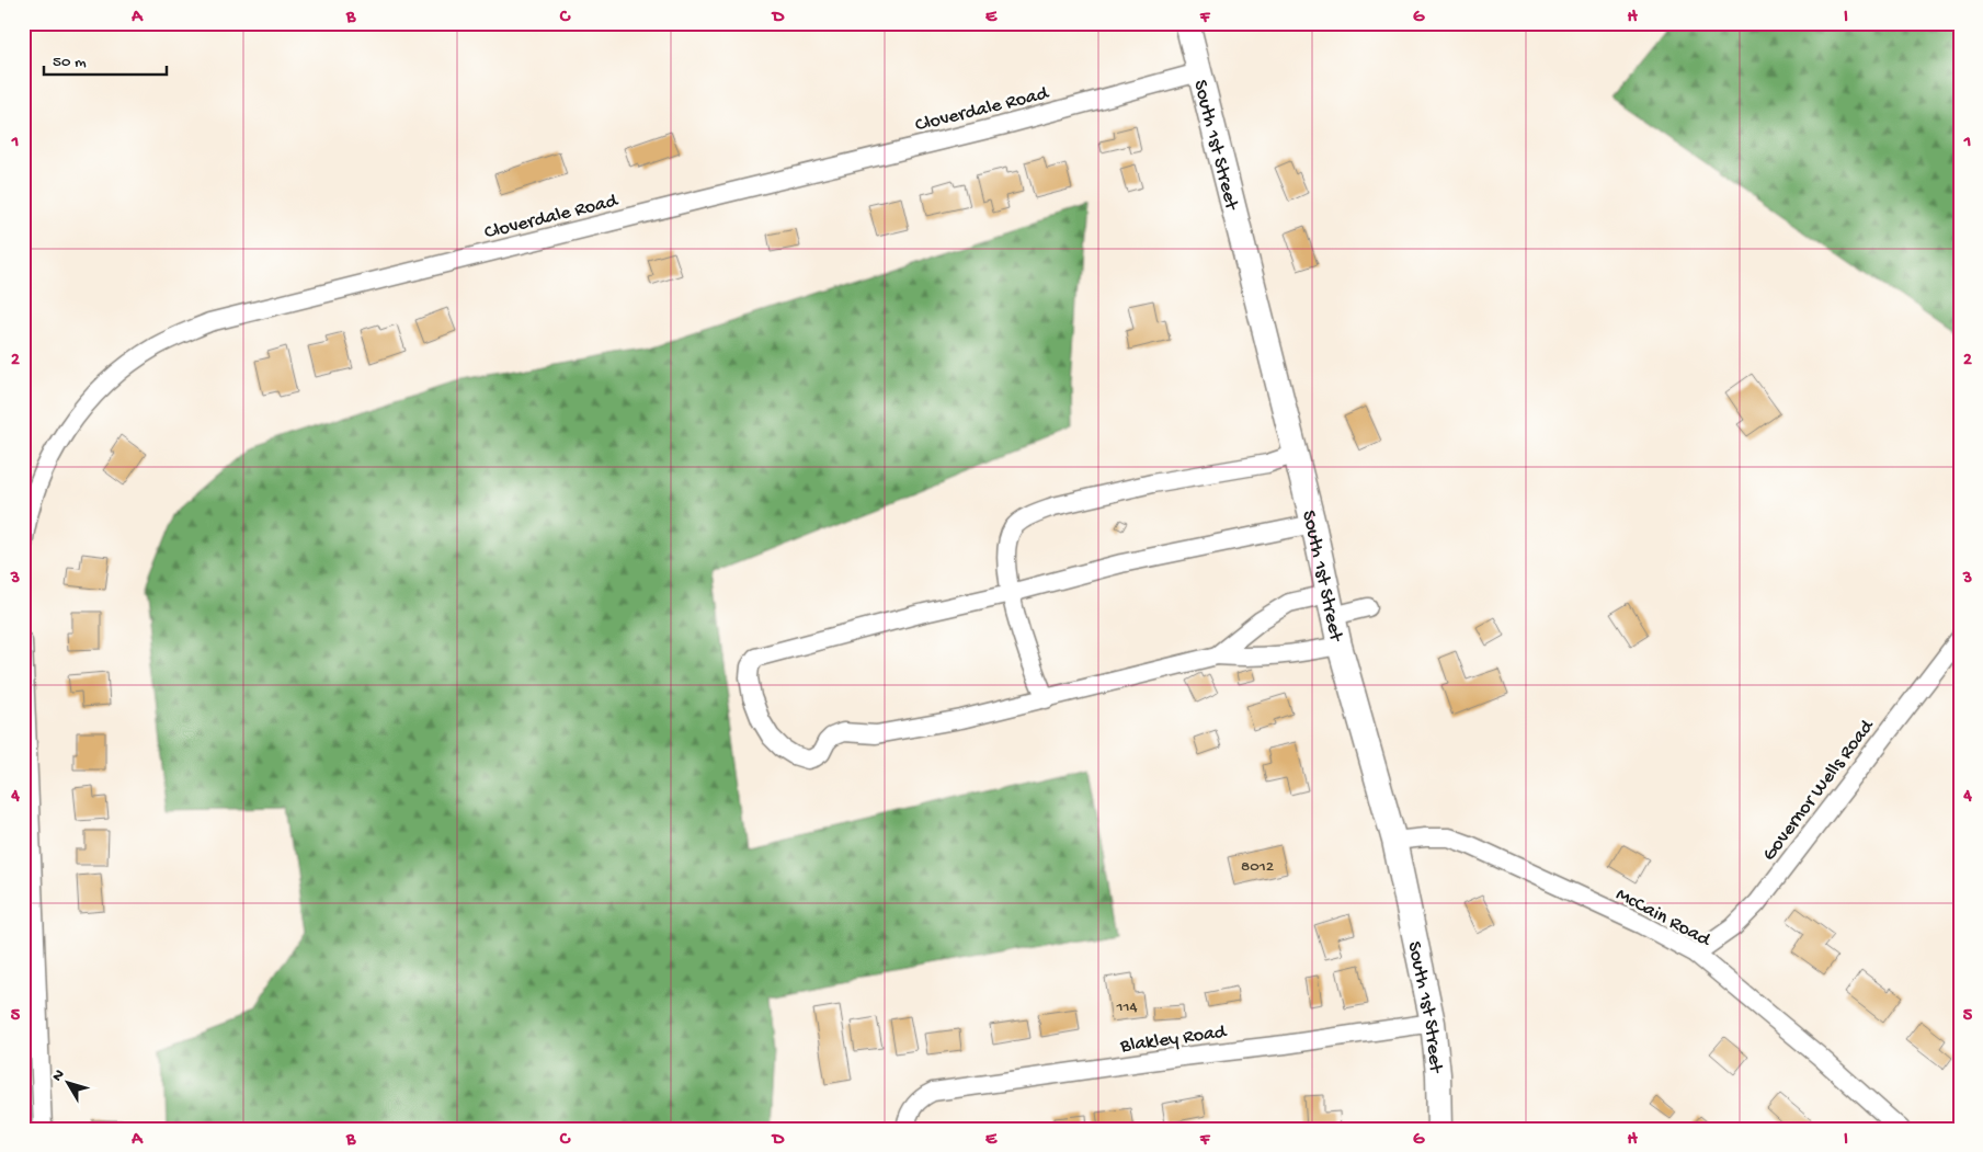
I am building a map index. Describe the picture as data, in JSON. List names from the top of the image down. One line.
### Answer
{"streets":{"main road":["South 1st Street"],"street":["Cloverdale Road","Governor Wells Road","McCain Road","Blakley Road"]},"crossings":[["Cloverdale Road","South 1st Street"],["South 1st Street","McCain Road"],["South 1st Street","Blakley Road"],["Governor Wells Road","McCain Road"]],"house_numbers":["8012","114"],"scale_bar":"50 m","north":"top left","grid":{"columns":["A","B","C","D","E","F","G","H","I"],"rows":["1","2","3","4","5"]}}
